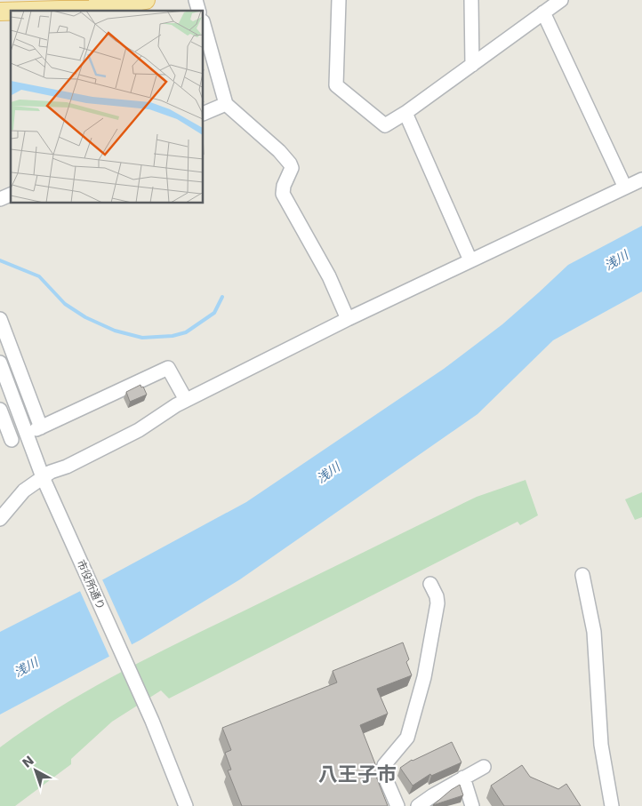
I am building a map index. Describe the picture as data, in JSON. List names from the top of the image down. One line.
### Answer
{"streets":{"street":["市役所通り"]},"districts":["八王子市"],"water":["浅川"],"north":"top left"}
